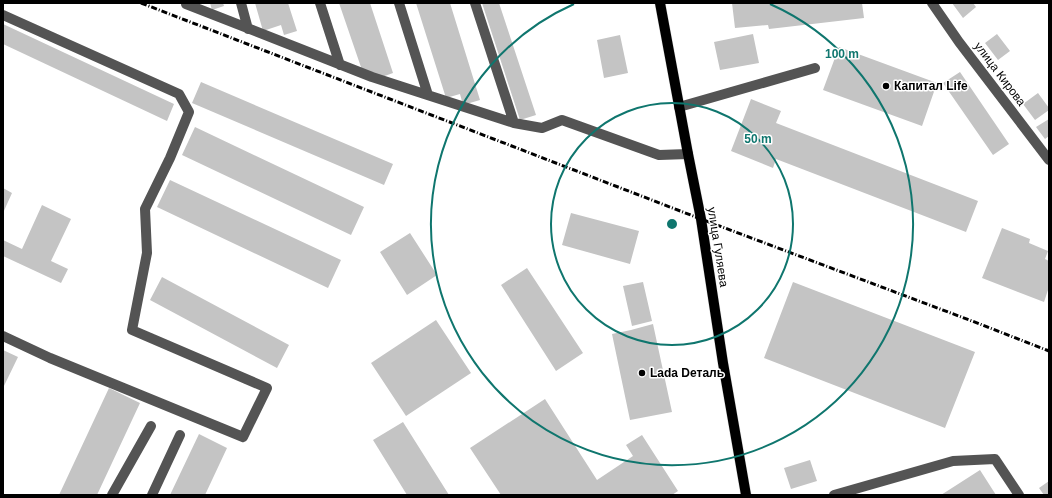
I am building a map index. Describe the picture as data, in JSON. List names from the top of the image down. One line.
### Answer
{"streets":{"main road":["улица Гуляева"],"street":["улица Кирова"]},"places":["Капитал Life","Lada Dеталь"],"rings":["100 m","50 m"]}
